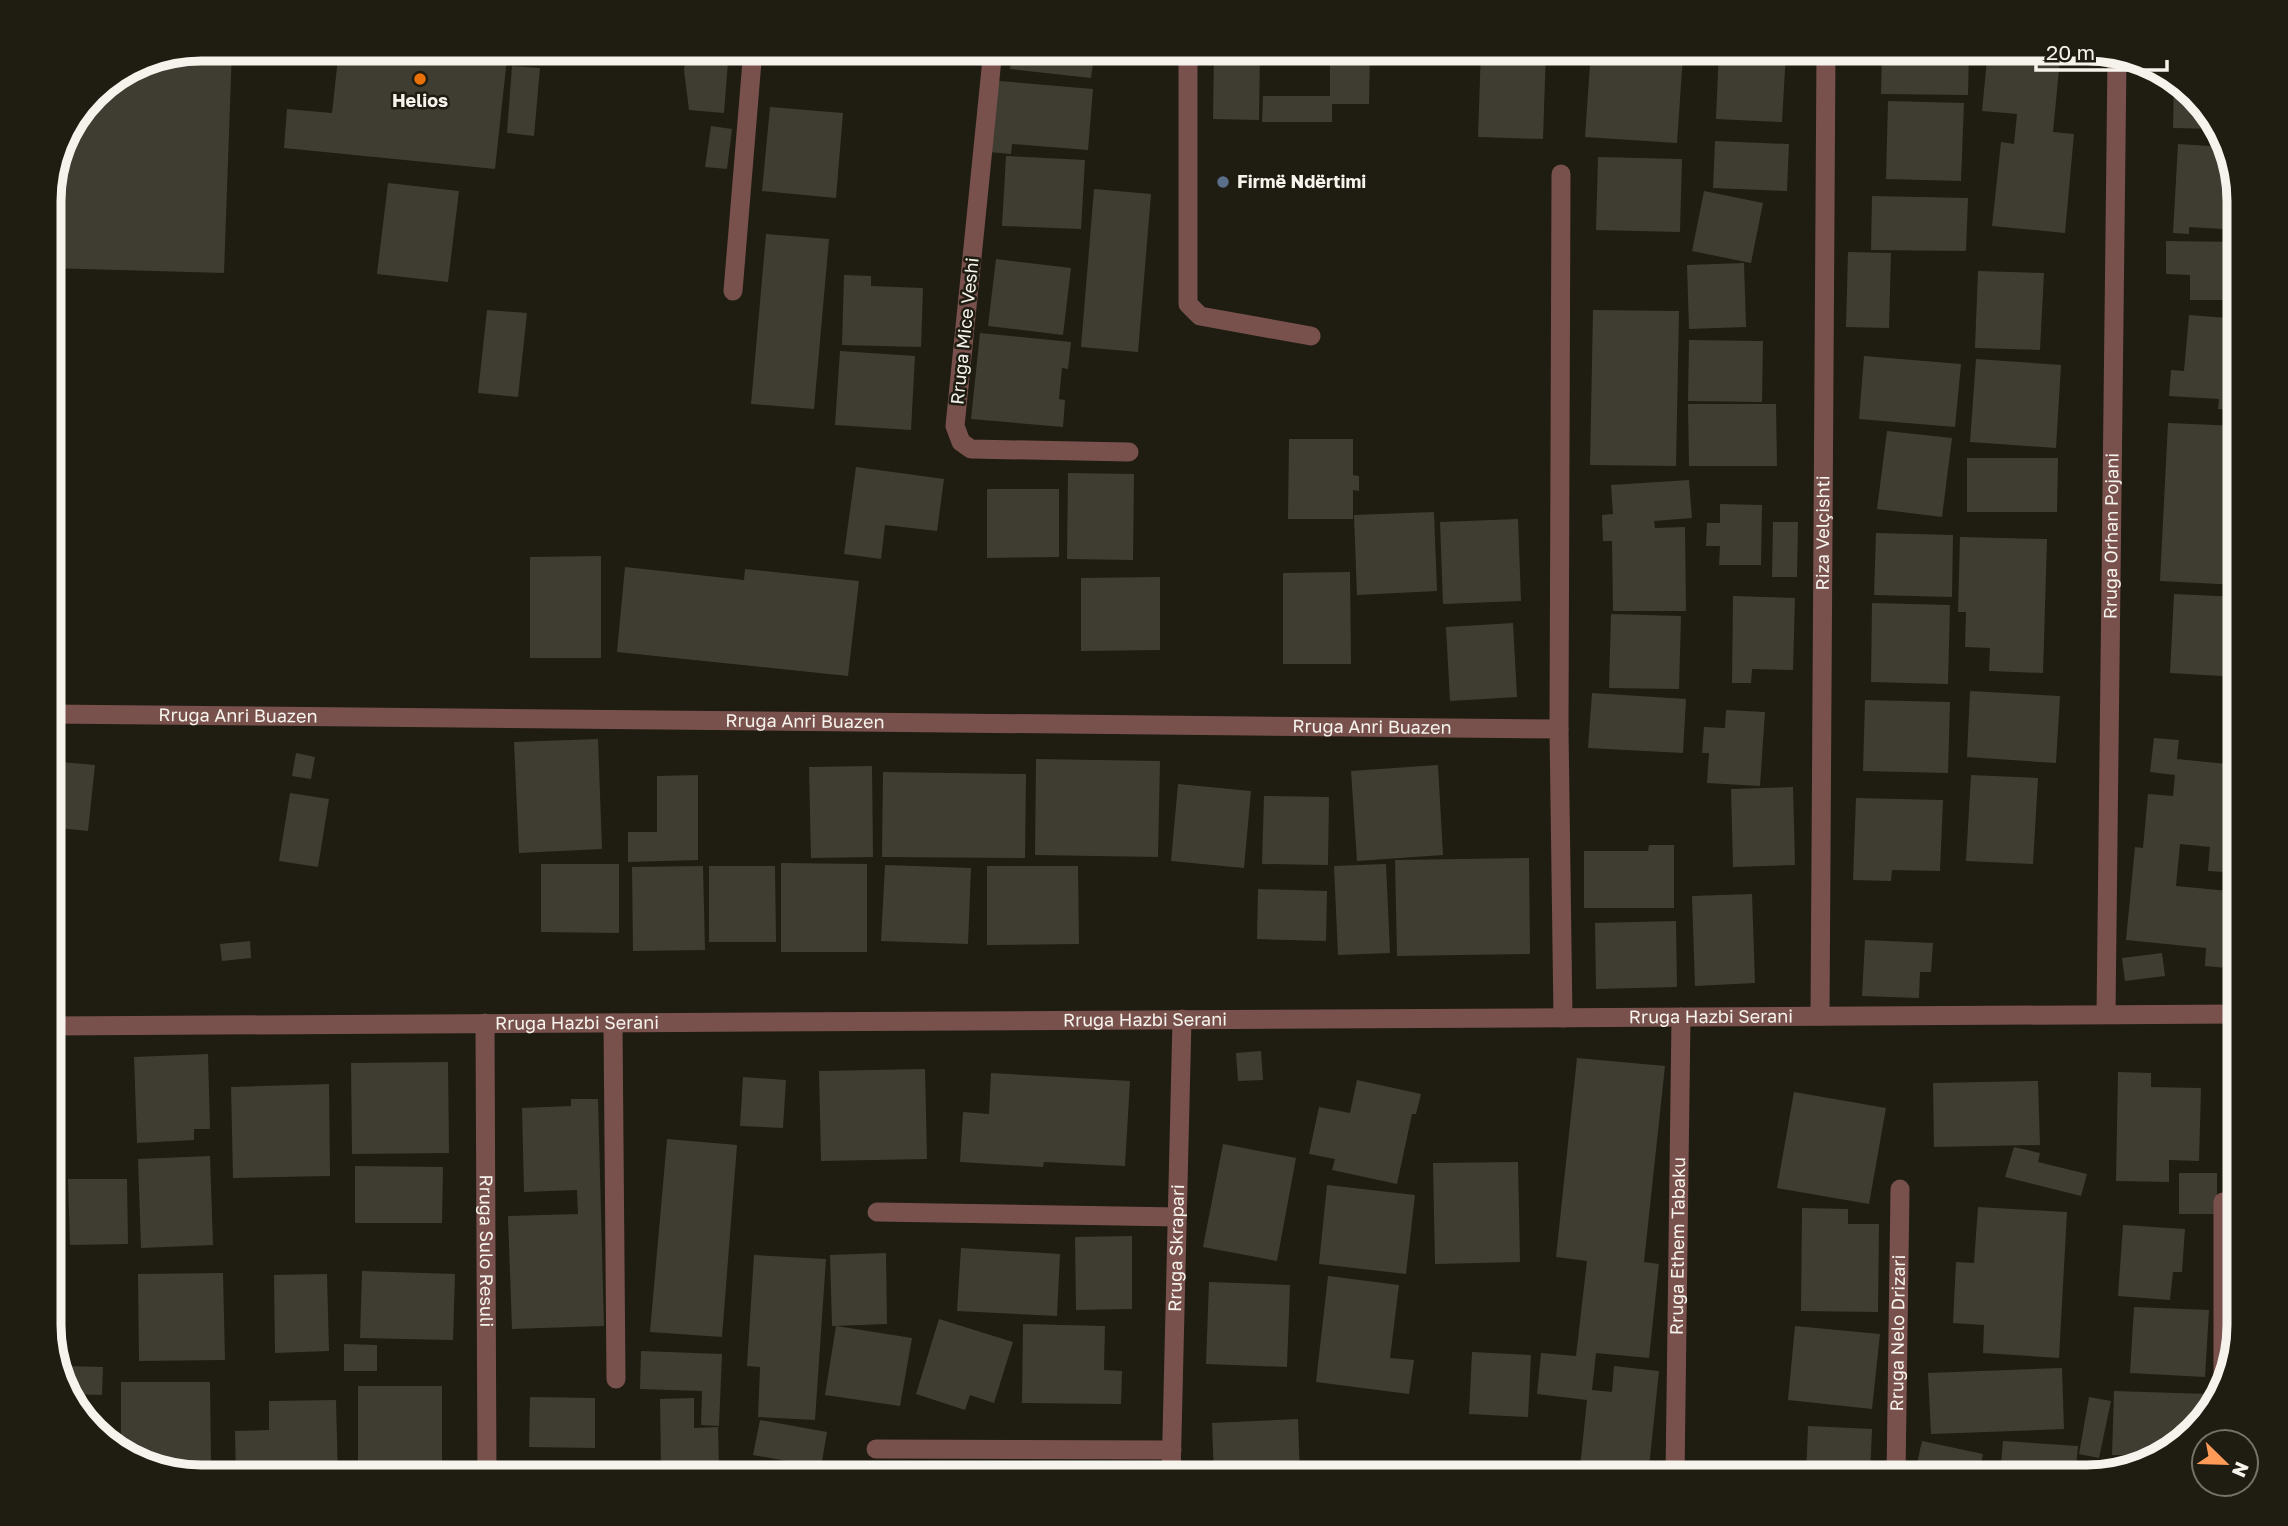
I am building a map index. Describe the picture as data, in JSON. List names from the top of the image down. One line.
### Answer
{"streets":{"street":["Rruga Mice Veshi","Riza Velçishti","Rruga Orhan Pojani","Rruga Anri Buazen","Rruga Hazbi Serani","Rruga Ethem Tabaku","Rruga Skrapari","Rruga Sulo Resuli","Rruga Nelo Drizari"]},"crossings":[["Riza Velçishti","Rruga Hazbi Serani"],["Rruga Orhan Pojani","Rruga Hazbi Serani"],["Rruga Hazbi Serani","Rruga Ethem Tabaku"],["Rruga Hazbi Serani","Rruga Skrapari"],["Rruga Hazbi Serani","Rruga Sulo Resuli"]],"places":["Helios","Firmë Ndërtimi"],"scale_bar":"20 m","north":"bottom right"}
